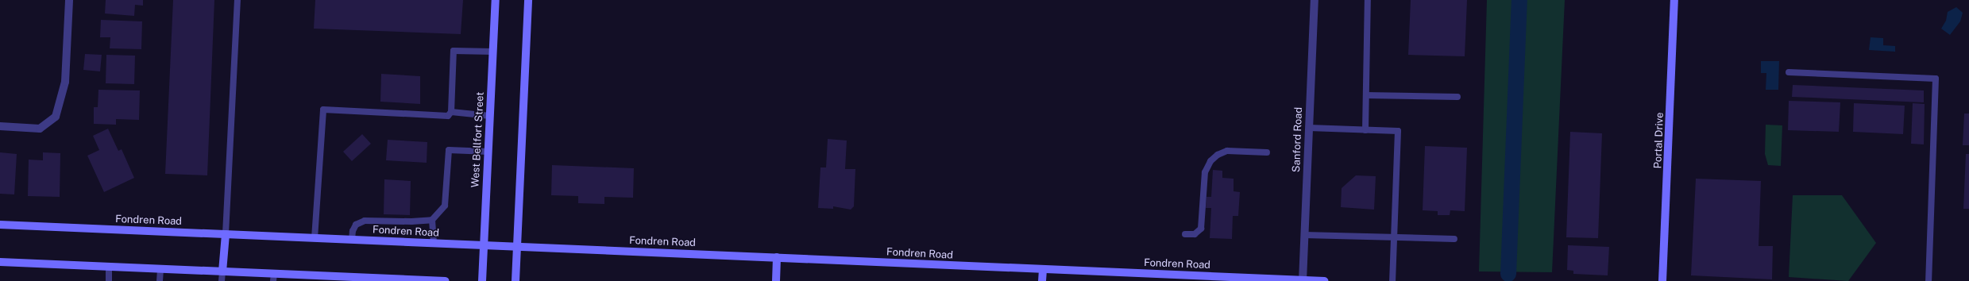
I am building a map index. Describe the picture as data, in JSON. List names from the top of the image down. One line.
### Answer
{"streets":{"main road":["West Bellfort Street","Portal Drive","Fondren Road"],"street":["Sanford Road"]},"crossings":[["West Bellfort Street","Fondren Road"],["Sanford Road","Fondren Road"]]}
